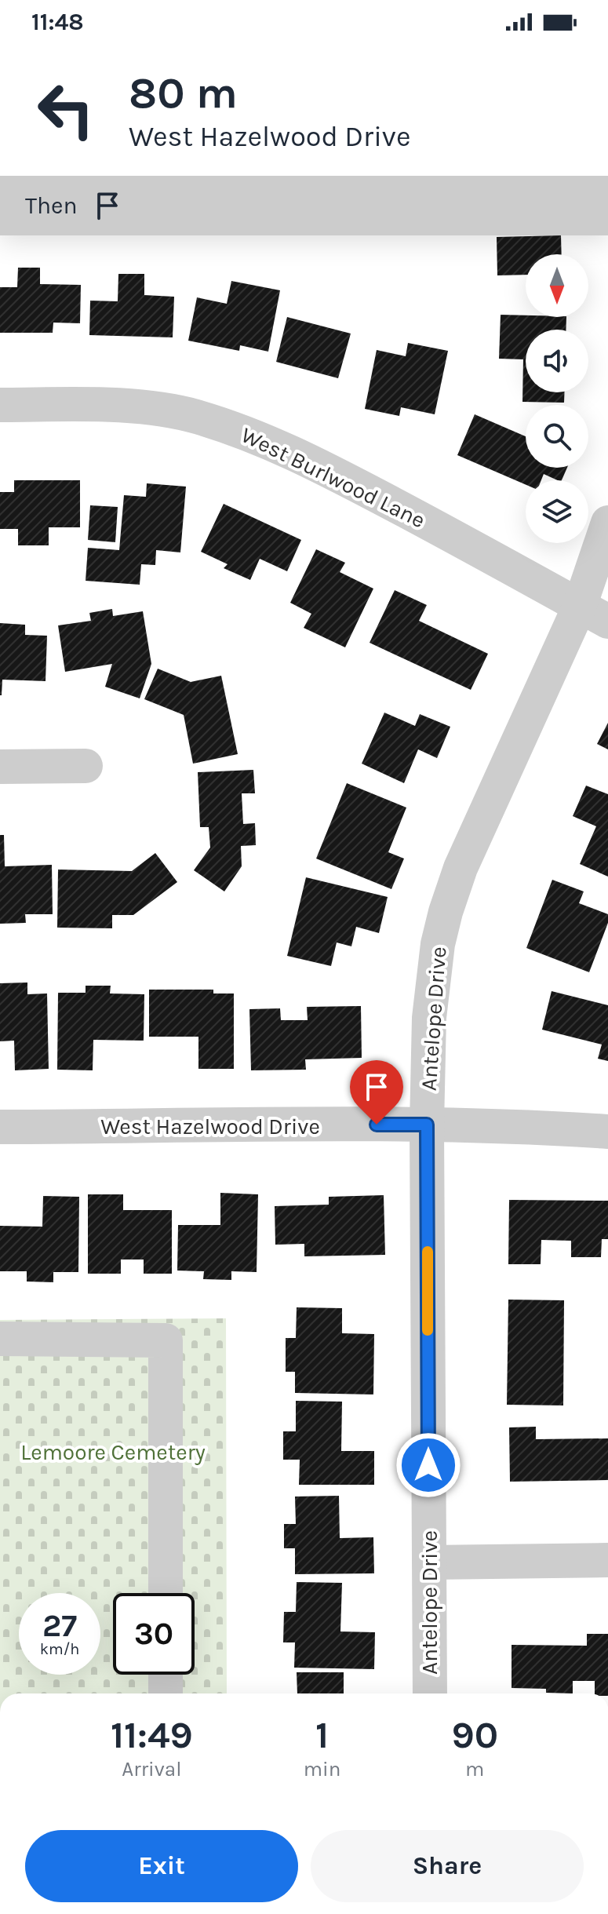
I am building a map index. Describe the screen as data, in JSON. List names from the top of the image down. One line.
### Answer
{"streets":{"street":["West Burlwood Lane","Antelope Drive","West Hazelwood Drive"]},"crossings":[["West Burlwood Lane","Antelope Drive"],["Antelope Drive","West Hazelwood Drive"]],"parks":["Lemoore Cemetery"],"north":"bottom","page":{"status":"11:48","turn":["80 m","West Hazelwood Drive"],"then":"Then","speed":"27 km/h","limit":"30","eta":["11:49","Arrival","1","min","90","m"],"buttons":["Exit","Share"]}}
